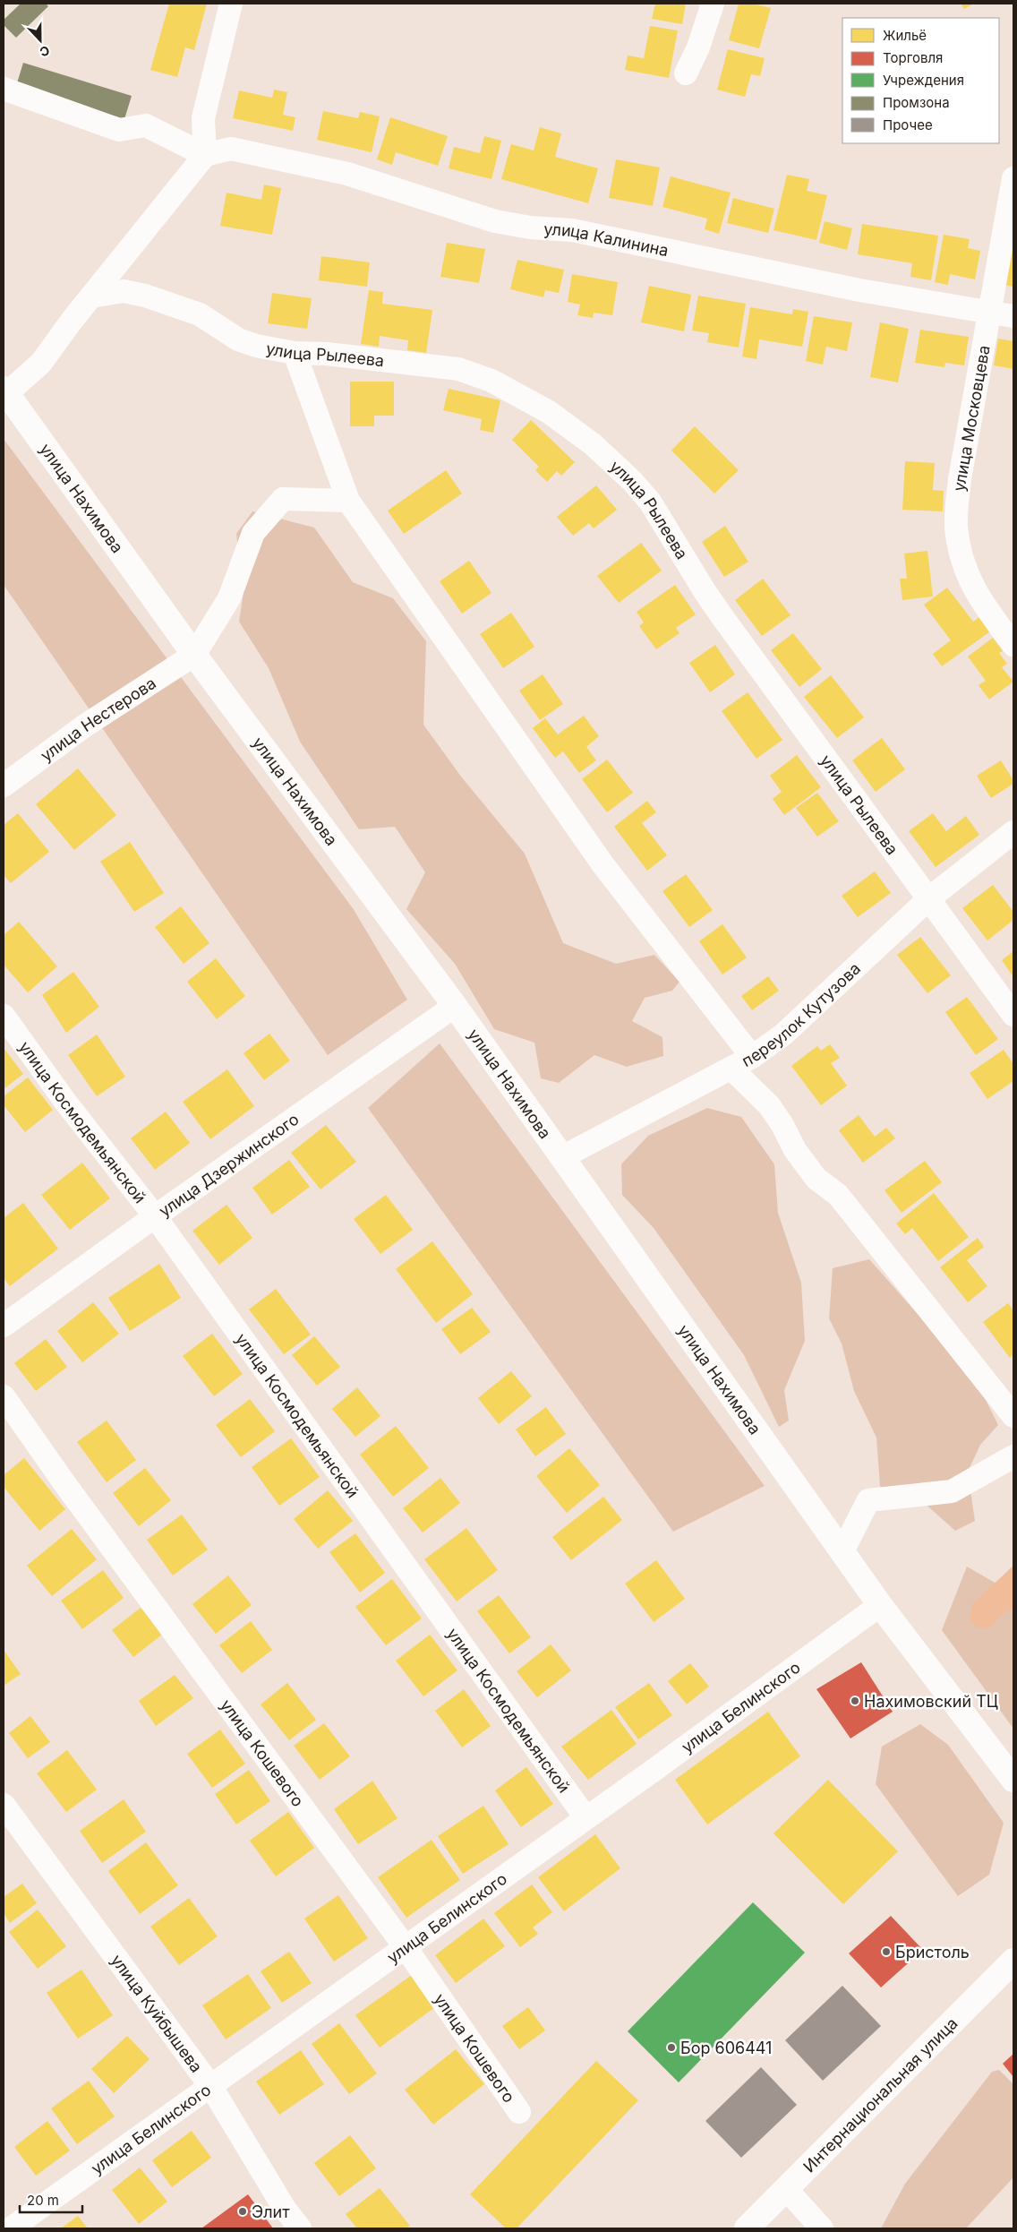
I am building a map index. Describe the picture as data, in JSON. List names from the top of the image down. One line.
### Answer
{"streets":{"main road":["улица Нахимова","Интернациональная улица"],"street":["улица Калинина","улица Рылеева","улица Московцева","улица Нестерова","переулок Кутузова","улица Космодемьянской","улица Дзержинского","улица Белинского","улица Кошевого","улица Куйбышева"]},"crossings":[["улица Калинина","улица Московцева"],["улица Рылеева","переулок Кутузова"],["улица Нахимова","улица Нестерова"],["улица Нахимова","переулок Кутузова"],["улица Нахимова","улица Дзержинского"],["улица Нахимова","улица Белинского"],["улица Космодемьянской","улица Дзержинского"],["улица Космодемьянской","улица Белинского"],["улица Белинского","улица Кошевого"],["улица Белинского","улица Куйбышева"]],"places":["Нахимовский ТЦ","Бристоль","Бор 606441","Элит"],"legend":["Жильё","Торговля","Учреждения","Промзона","Прочее"],"scale_bar":"20 m","north":"bottom"}
